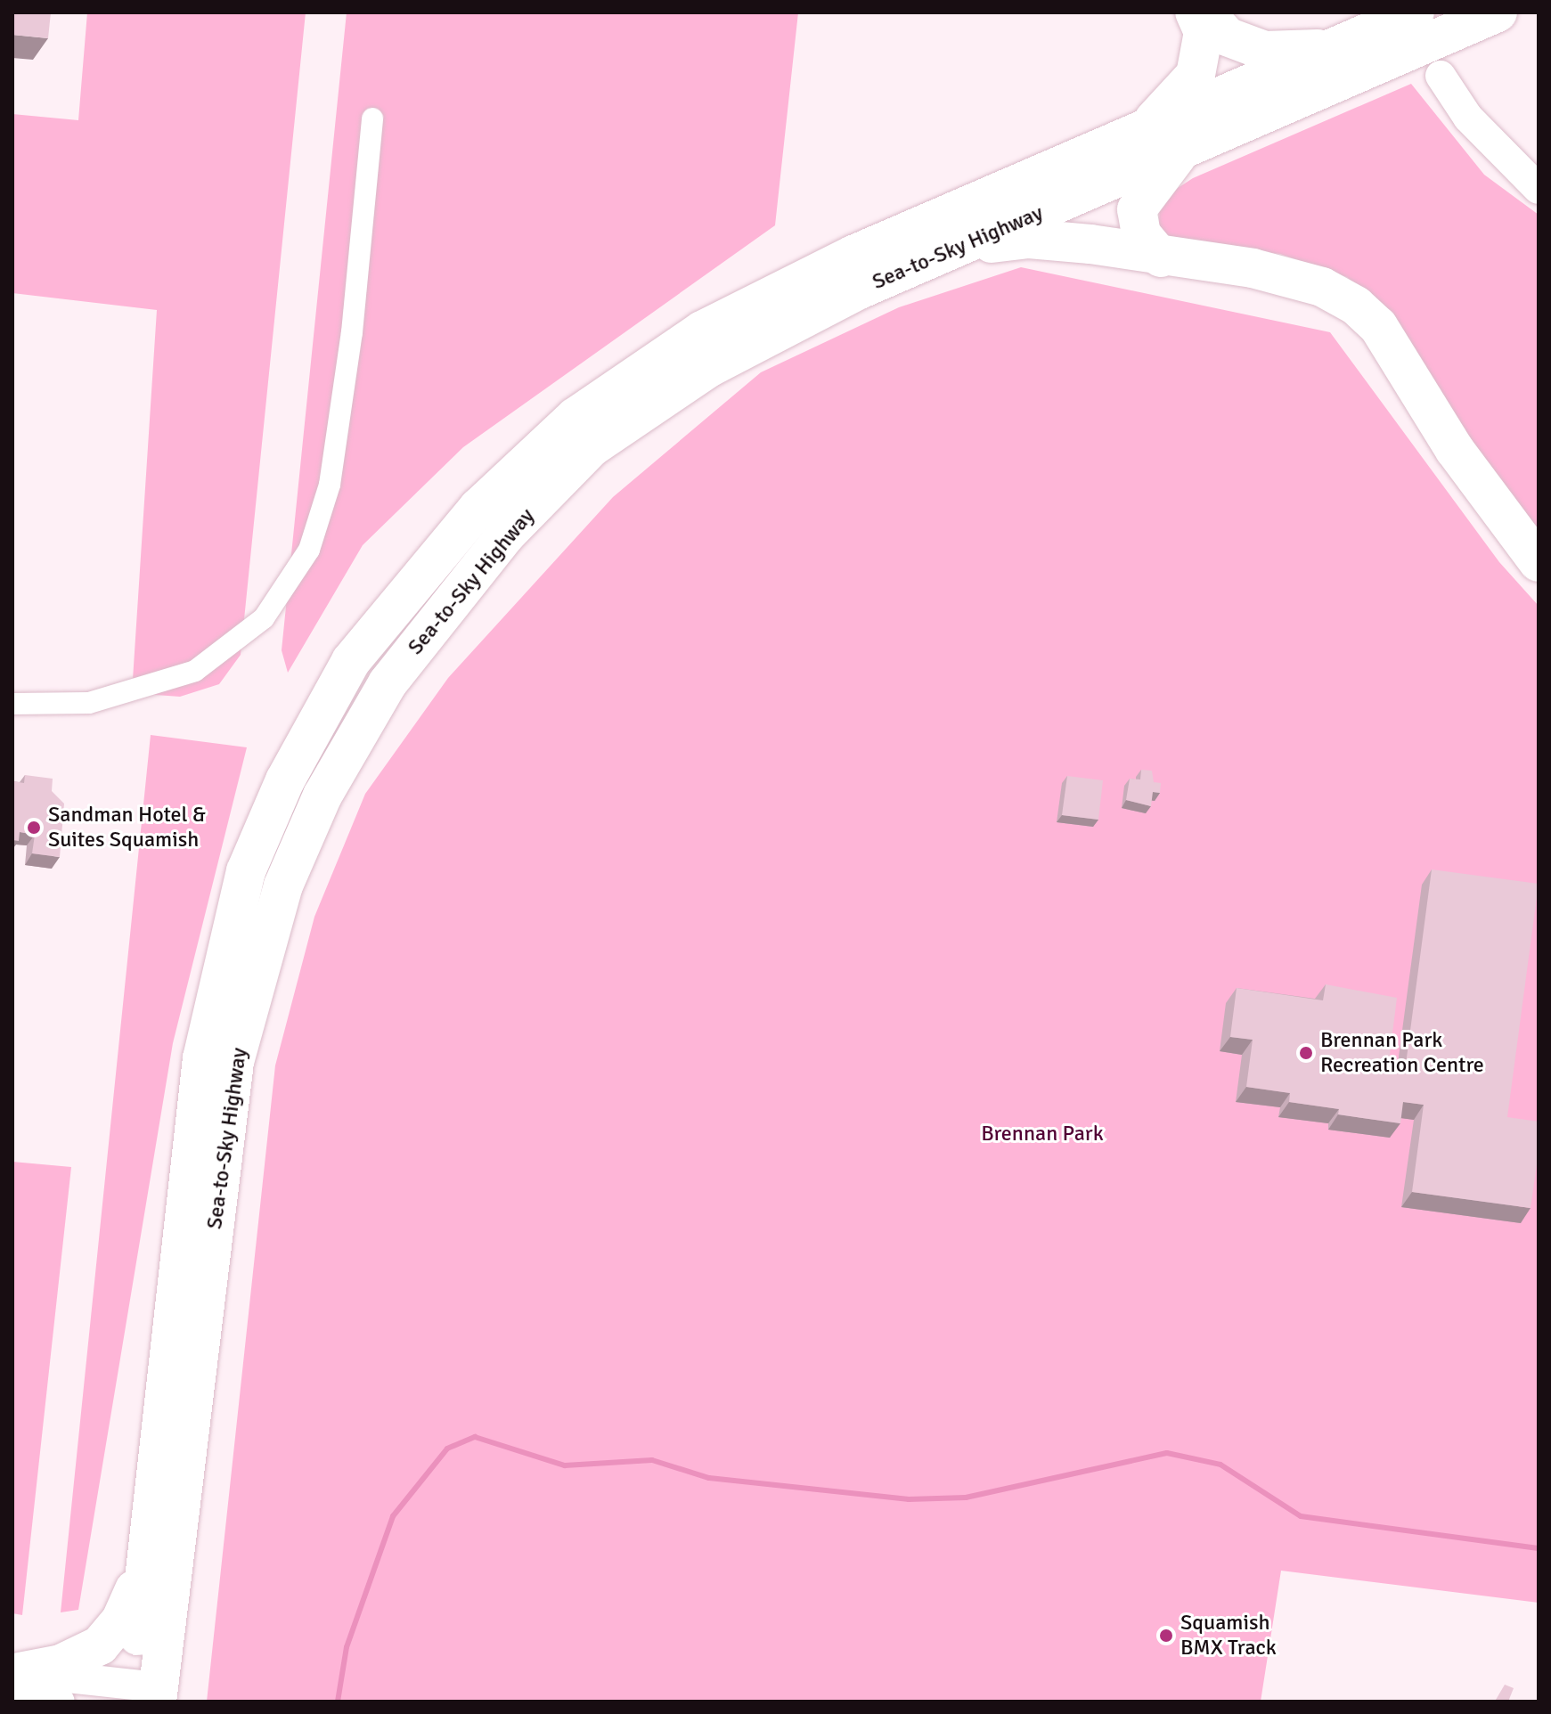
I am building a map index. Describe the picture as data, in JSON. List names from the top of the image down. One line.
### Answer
{"streets":{"highway":["Sea-to-Sky Highway"]},"parks":["Brennan Park"],"places":["Sandman Hotel & Suites Squamish","Brennan Park Recreation Centre","Squamish BMX Track"]}
